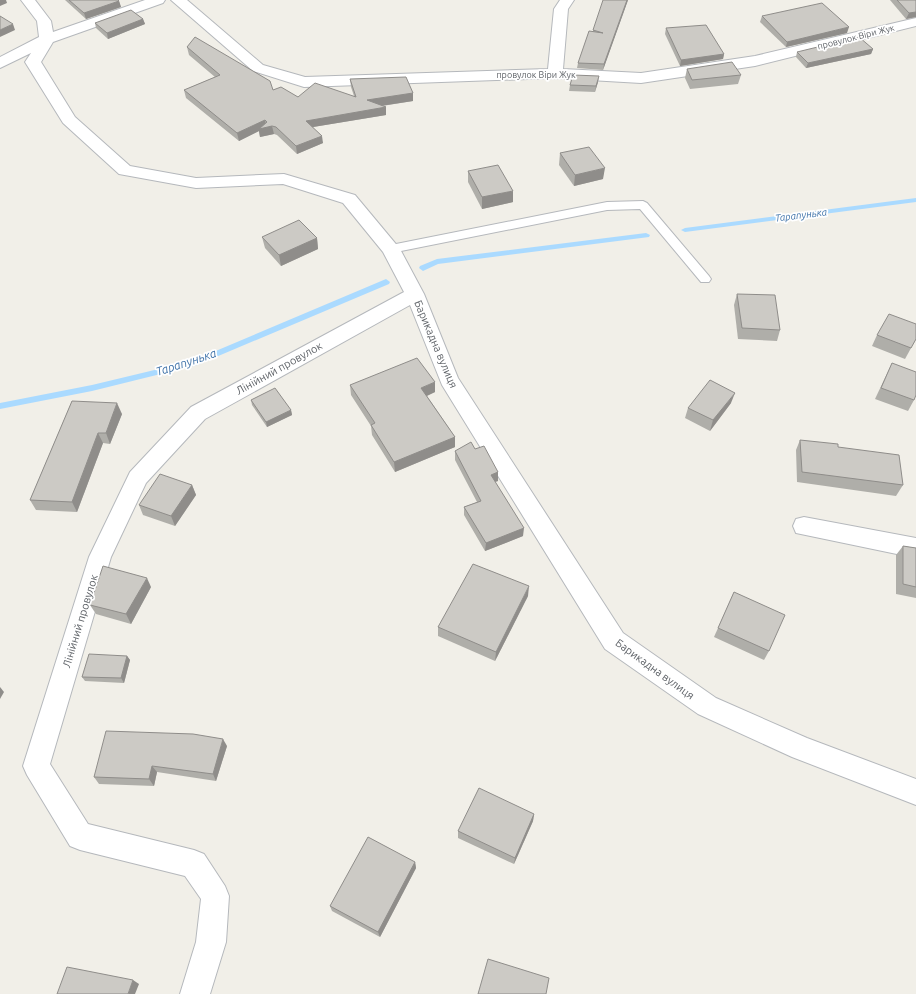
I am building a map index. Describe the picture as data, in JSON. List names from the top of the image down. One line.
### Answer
{"streets":{"street":["провулок Віри Жук","Барикадна вулиця","Лінійний провулок"]},"crossings":[["Барикадна вулиця","Лінійний провулок"]],"water":["Тарапунька"]}
